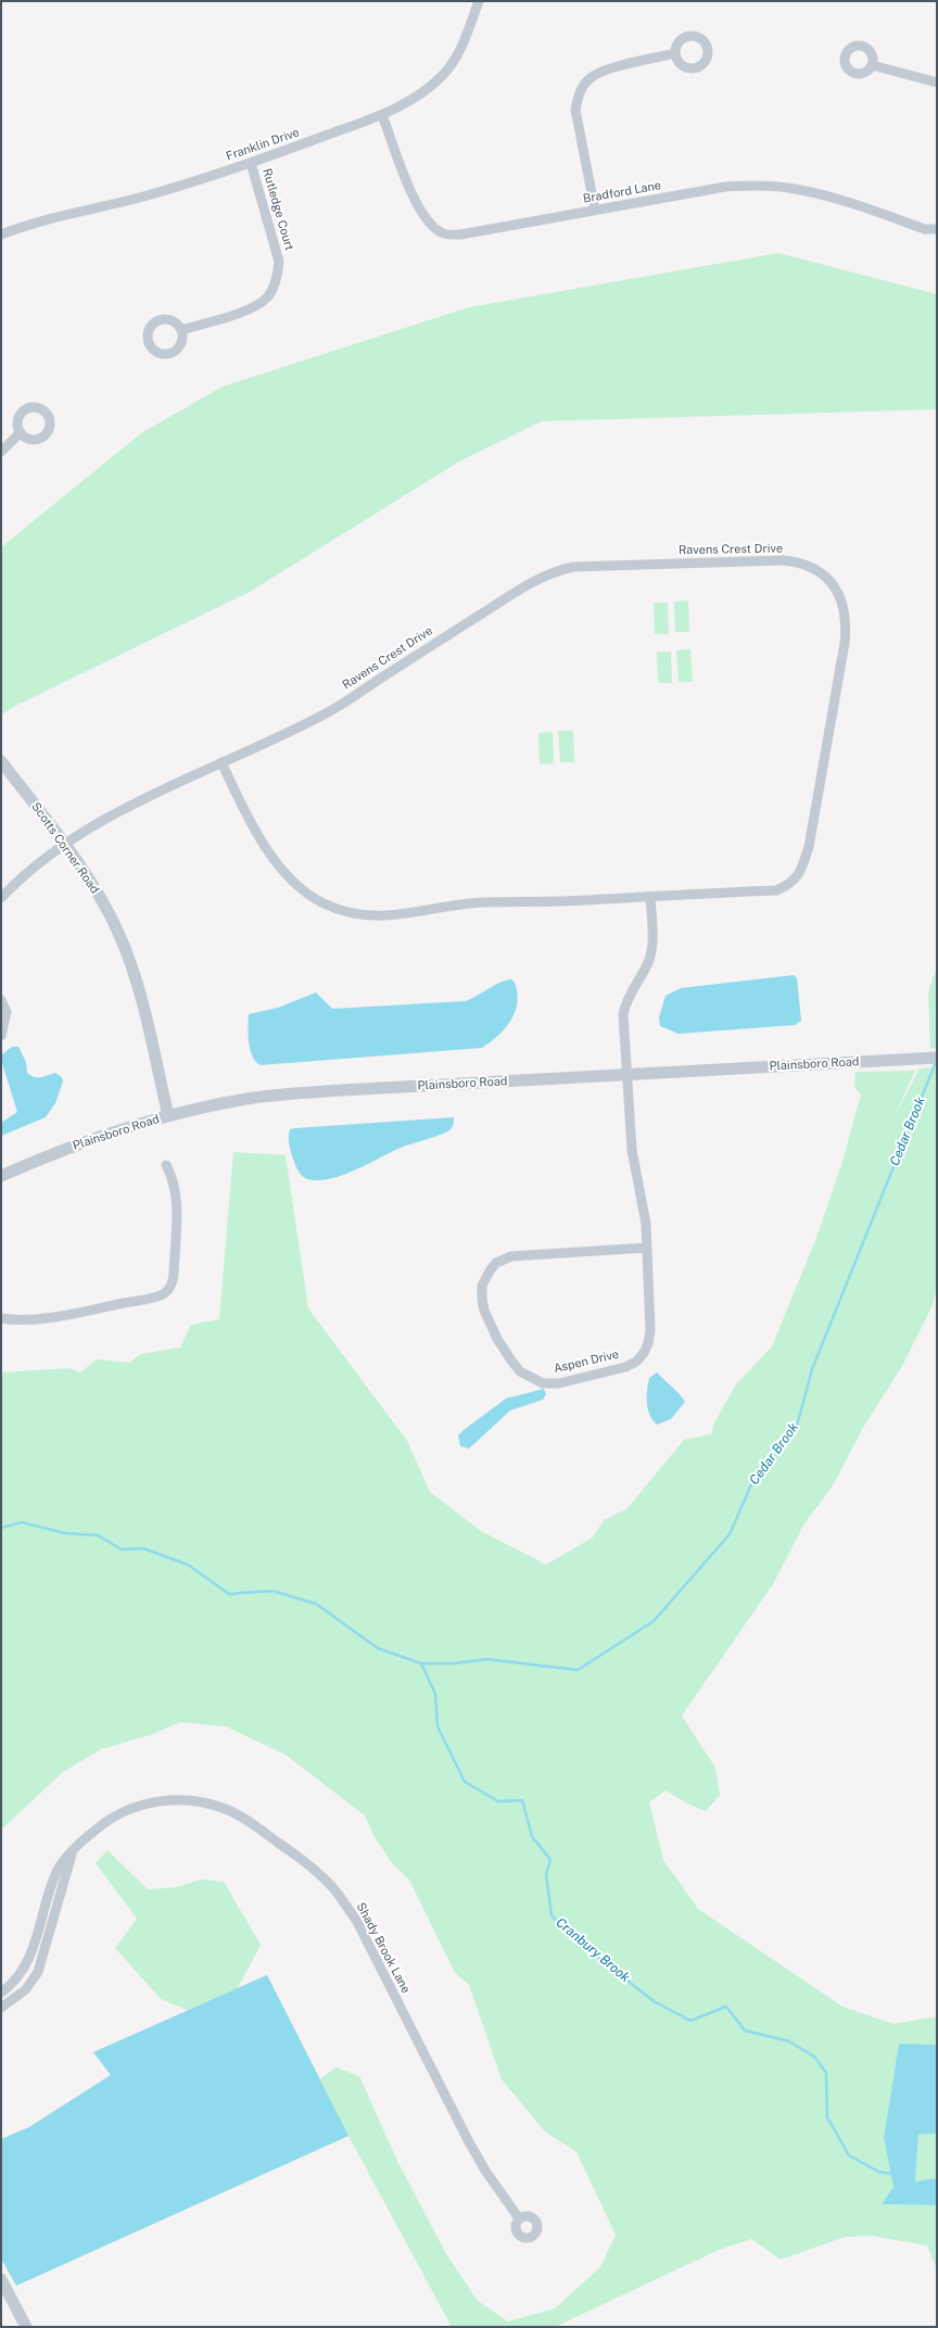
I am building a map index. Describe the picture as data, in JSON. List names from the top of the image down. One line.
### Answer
{"streets":{"street":["Franklin Drive","Bradford Lane","Rutledge Court","Ravens Crest Drive","Scotts Corner Road","Plainsboro Road","Aspen Drive","Shady Brook Lane"]},"crossings":[["Franklin Drive","Bradford Lane"],["Franklin Drive","Rutledge Court"],["Ravens Crest Drive","Scotts Corner Road"],["Scotts Corner Road","Plainsboro Road"],["Plainsboro Road","Aspen Drive"]],"water":["Cedar Brook","Cranbury Brook"]}
